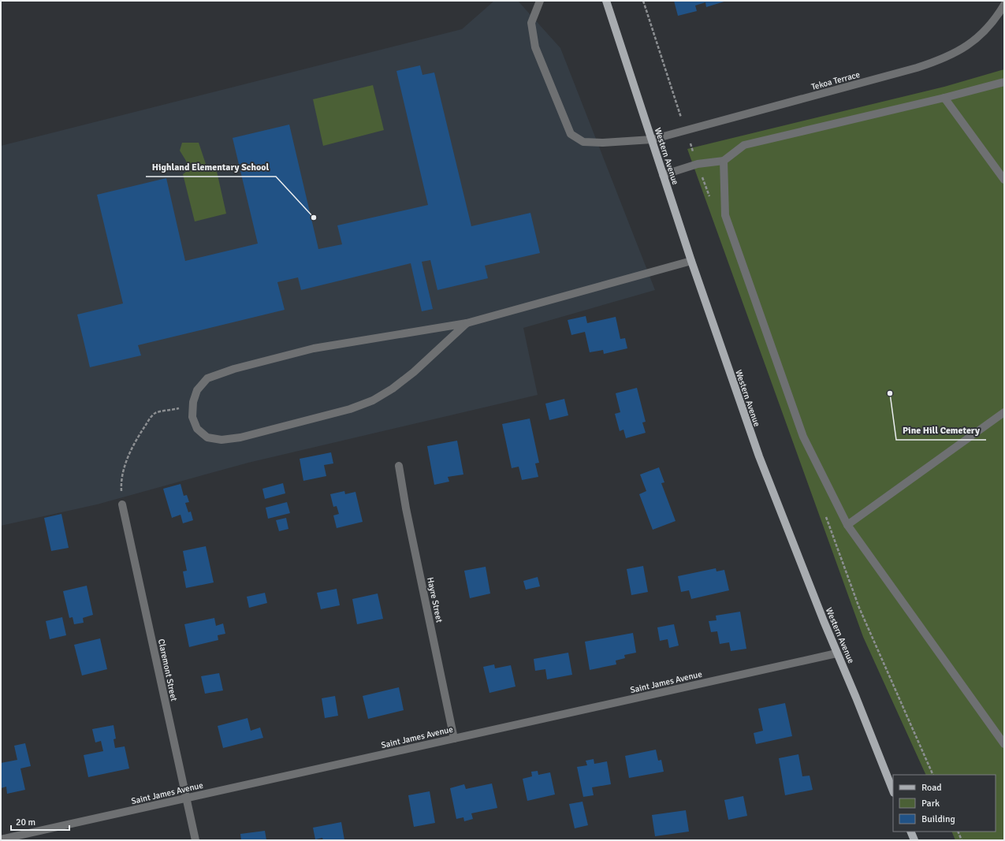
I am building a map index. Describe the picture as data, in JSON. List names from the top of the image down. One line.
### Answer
{"streets":{"main road":["Western Avenue"],"street":["Tekoa Terrace","Hayre Street","Claremont Street","Saint James Avenue"]},"crossings":[["Tekoa Terrace","Western Avenue"],["Western Avenue","Saint James Avenue"],["Hayre Street","Saint James Avenue"],["Claremont Street","Saint James Avenue"]],"places":["Highland Elementary School","Pine Hill Cemetery"],"legend":["Road","Park","Building"],"scale_bar":"20 m"}
